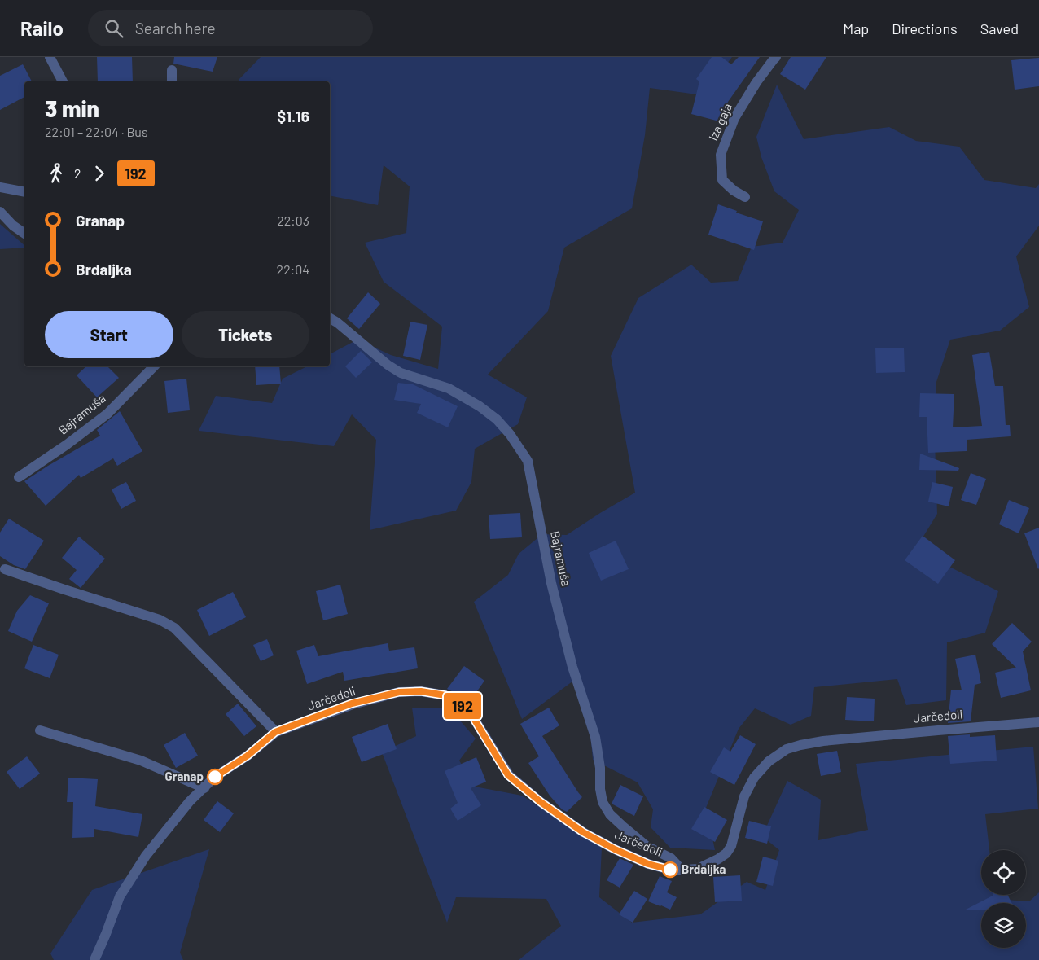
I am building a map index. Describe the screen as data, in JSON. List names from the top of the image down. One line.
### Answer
{"streets":{"street":["Iza gaja","Bajramuša","Jarčedoli"]},"crossings":[["Bajramuša","Jarčedoli"]],"places":["Granap","Brdaljka"],"lines":["bus line 192"],"page":{"header":"Railo","search":"Search here","nav":["Map","Directions","Saved"],"on_map":"192","heading":["3 min","22:01 – 22:04 · Bus","$1.16"],"legs":["2","192"],"list":[{"name":"Granap","value":"22:03"},{"name":"Brdaljka","value":"22:04"}],"buttons":["Start","Tickets"]}}
